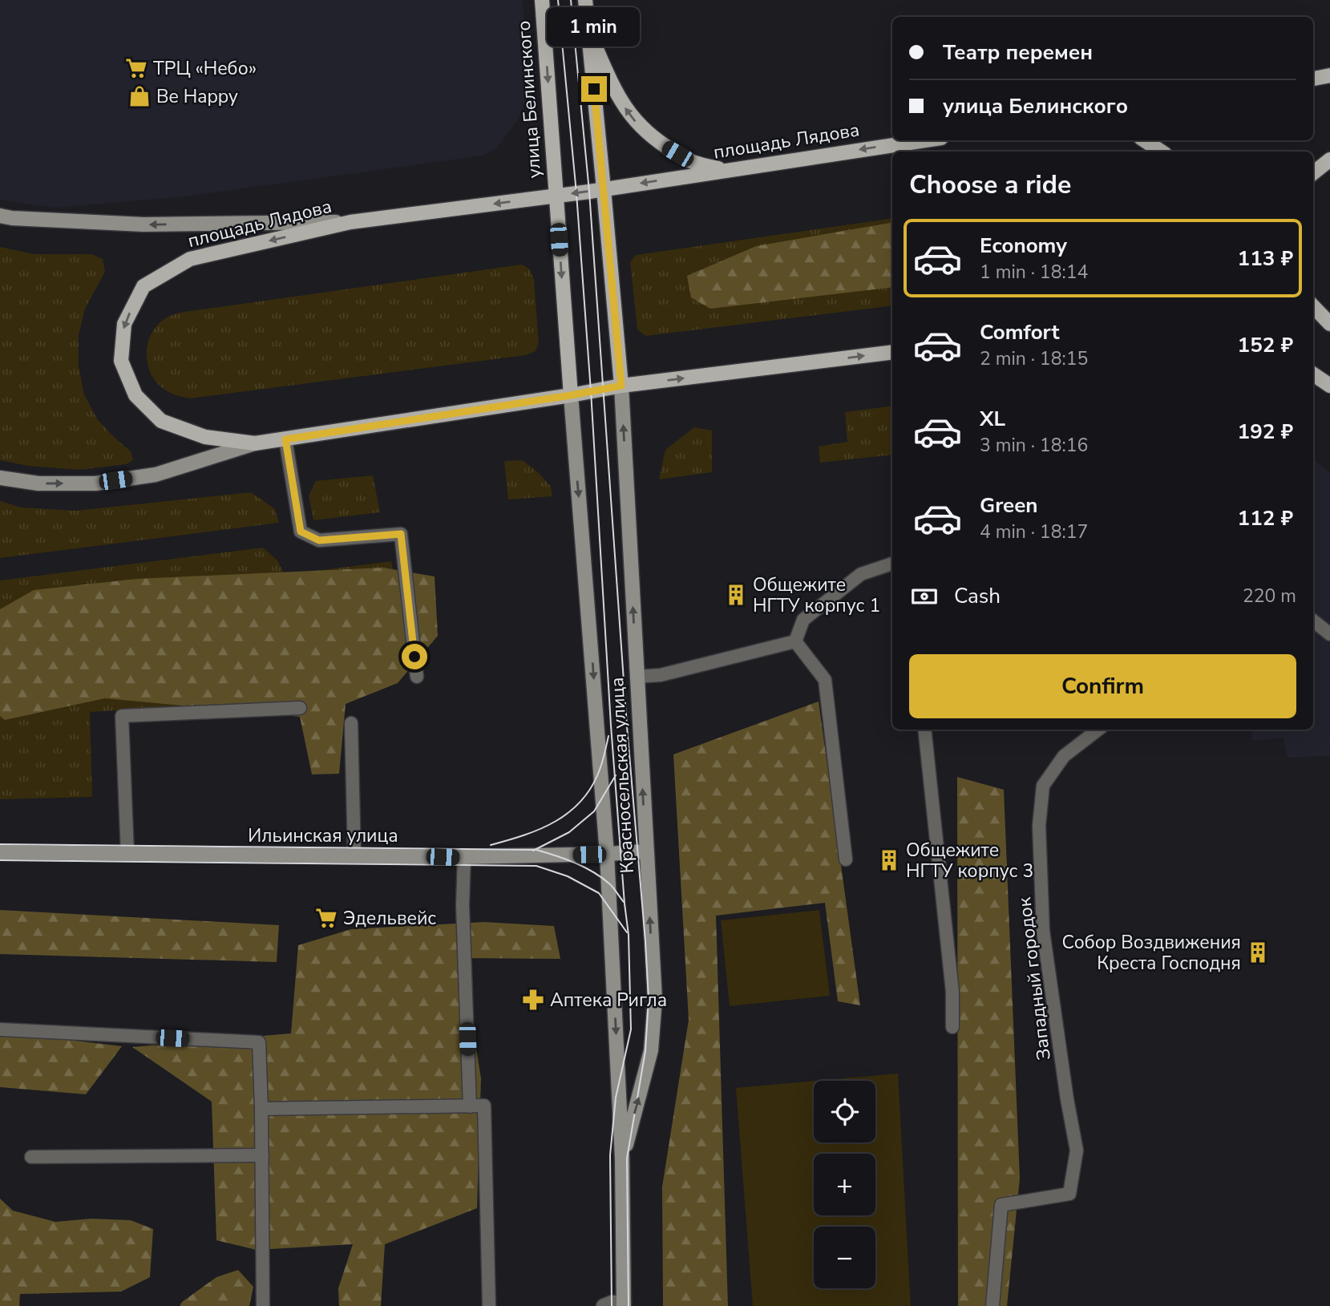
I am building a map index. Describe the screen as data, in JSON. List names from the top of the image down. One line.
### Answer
{"streets":{"main road":["улица Белинского","площадь Лядова"],"street":["Красносельская улица","Ильинская улица"],"lane":["Западный городок"]},"crossings":[["улица Белинского","площадь Лядова"],["площадь Лядова","Красносельская улица"],["Красносельская улица","Ильинская улица"]],"places":{"supermarket":["ТРЦ «Небо»","Эдельвейс"],"shop":["Be Happy"],"building":["Общежите НГТУ корпус 1","Общежите НГТУ корпус 3","Собор Воздвижения Креста Господня"],"pharmacy":["Аптека Ригла"]},"page":{"bubble":"1 min","banner":["Театр перемен","улица Белинского"],"heading":"Choose a ride","list":[{"name":"Economy","note":"1 min · 18:14","value":"113 ₽"},{"name":"Comfort","note":"2 min · 18:15","value":"152 ₽"},{"name":"XL","note":"3 min · 18:16","value":"192 ₽"},{"name":"Green","note":"4 min · 18:17","value":"112 ₽"}],"pay":["Cash","220 m"],"buttons":"Confirm","map_buttons":["+","−"]}}
